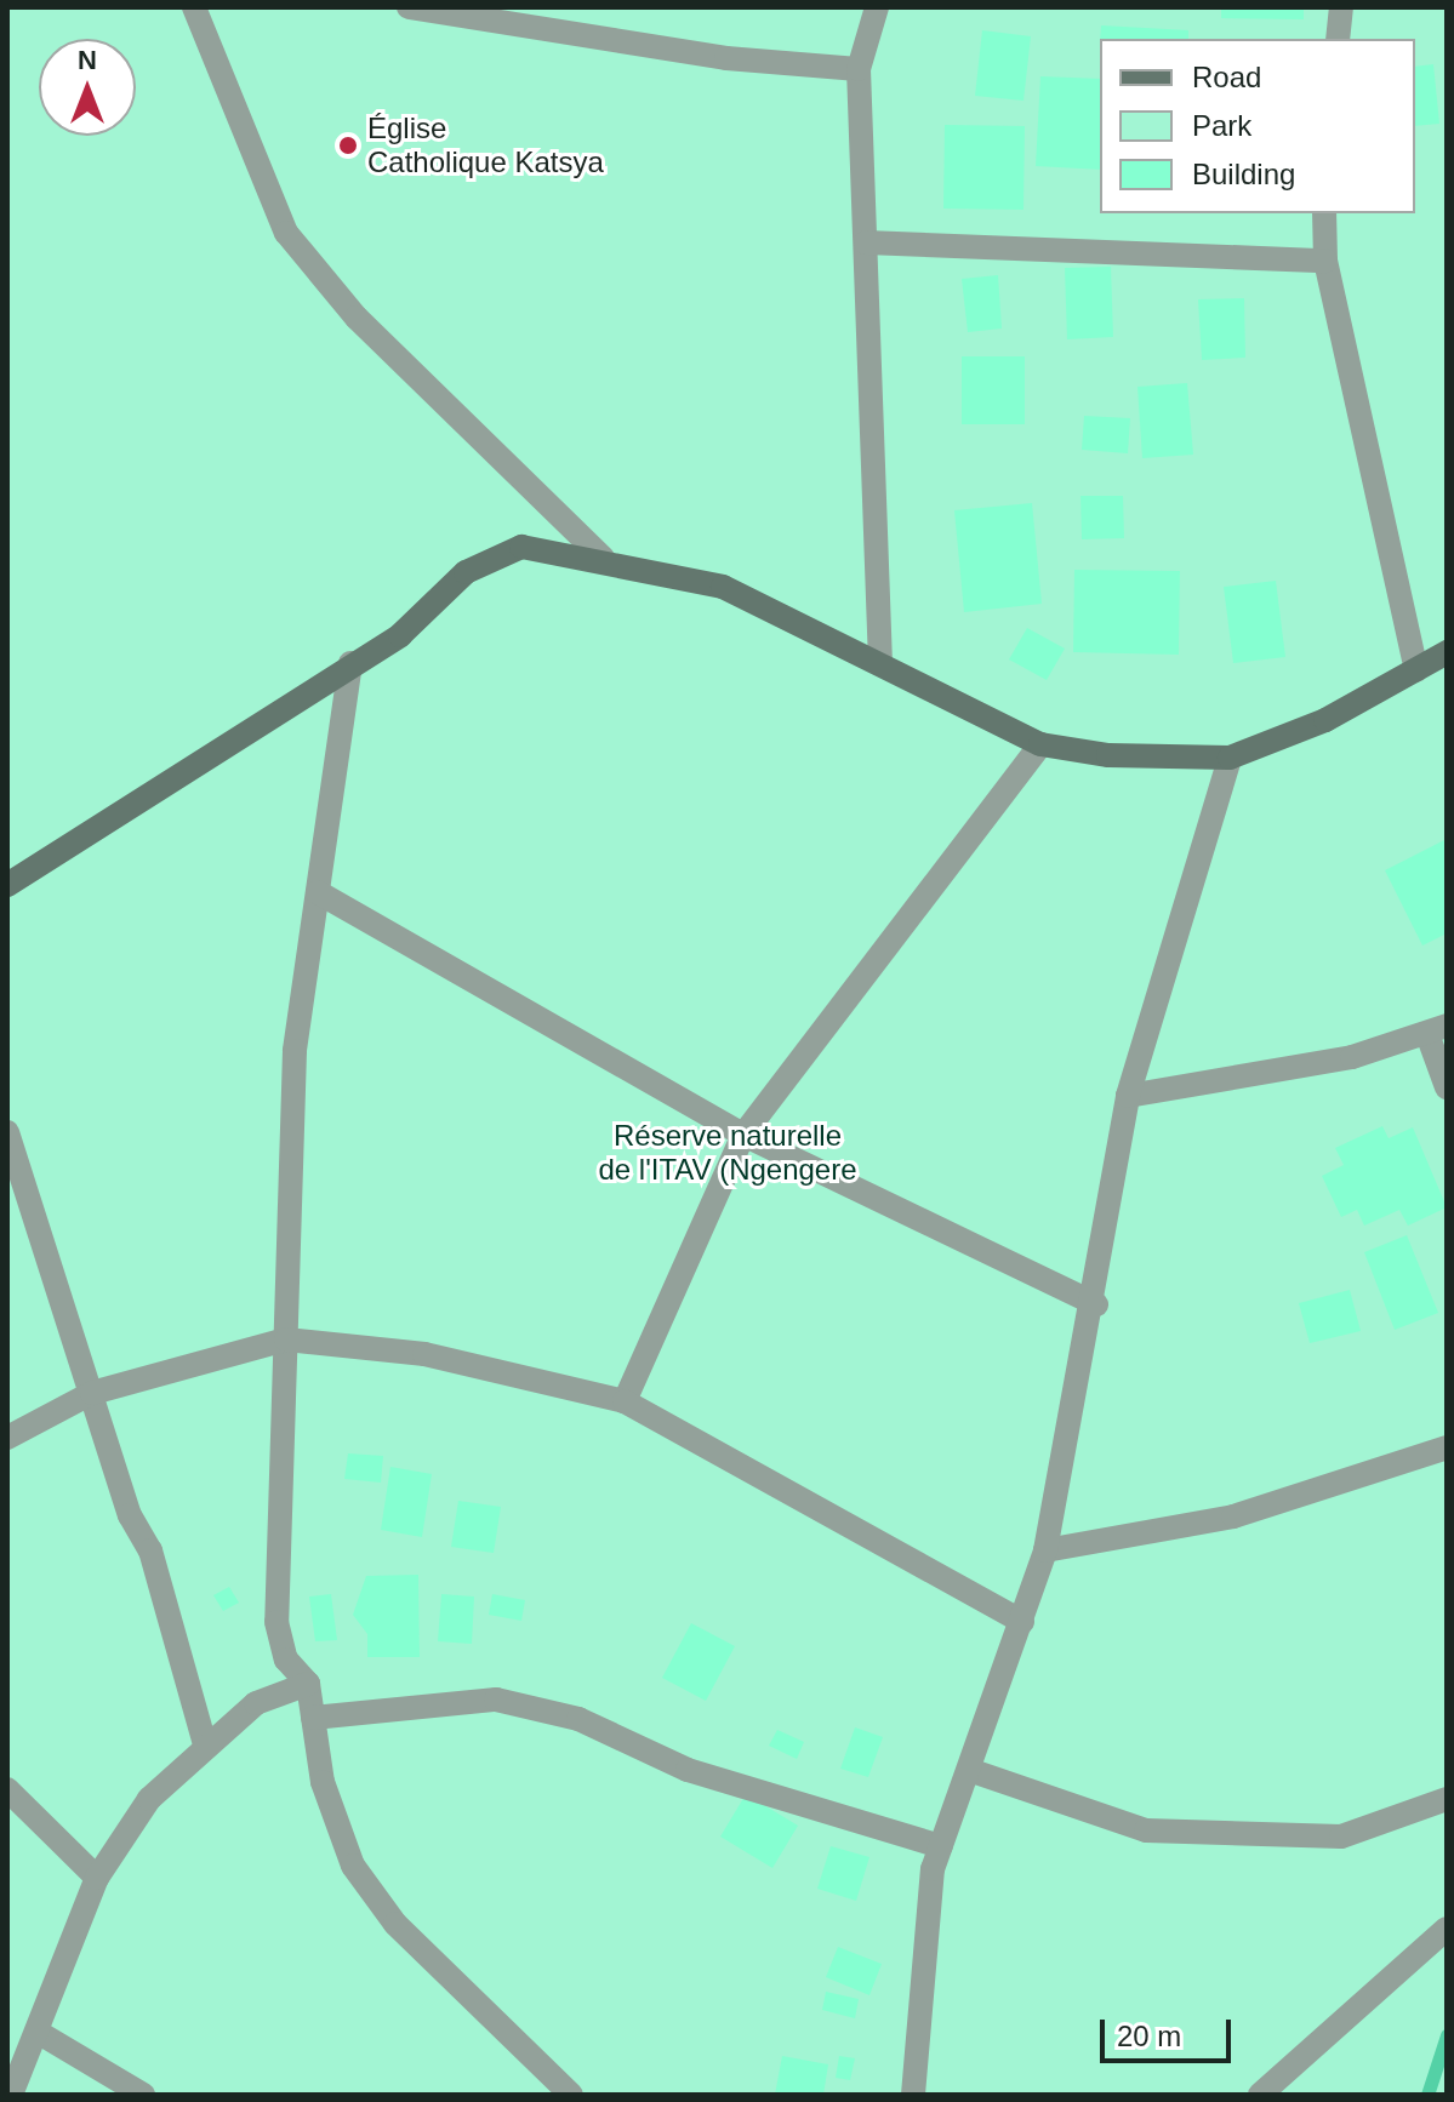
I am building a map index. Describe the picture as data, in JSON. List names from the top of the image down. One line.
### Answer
{"parks":["Réserve naturelle de l'ITAV (Ngengere"],"places":["Église Catholique Katsya"],"legend":["Road","Park","Building"],"scale_bar":"20 m","north":"top"}
